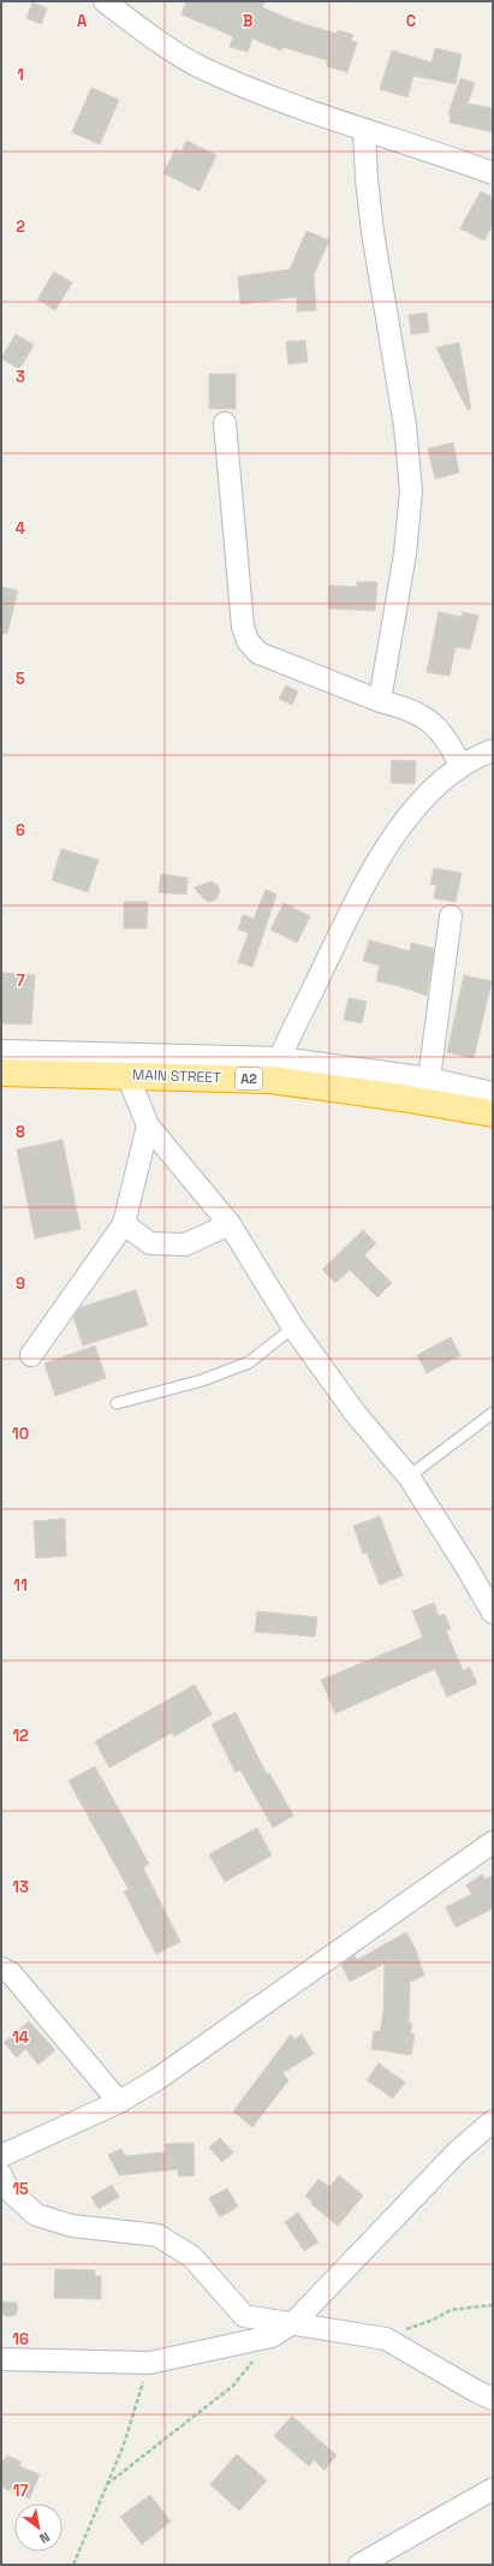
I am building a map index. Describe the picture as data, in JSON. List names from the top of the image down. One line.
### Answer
{"streets":{"highway":["MAIN STREET","A2"]},"north":"bottom right","grid":{"columns":["A","B","C"],"rows":["1","2","3","4","5","6","7","8","9","10","11","12","13","14","15","16","17"]}}
